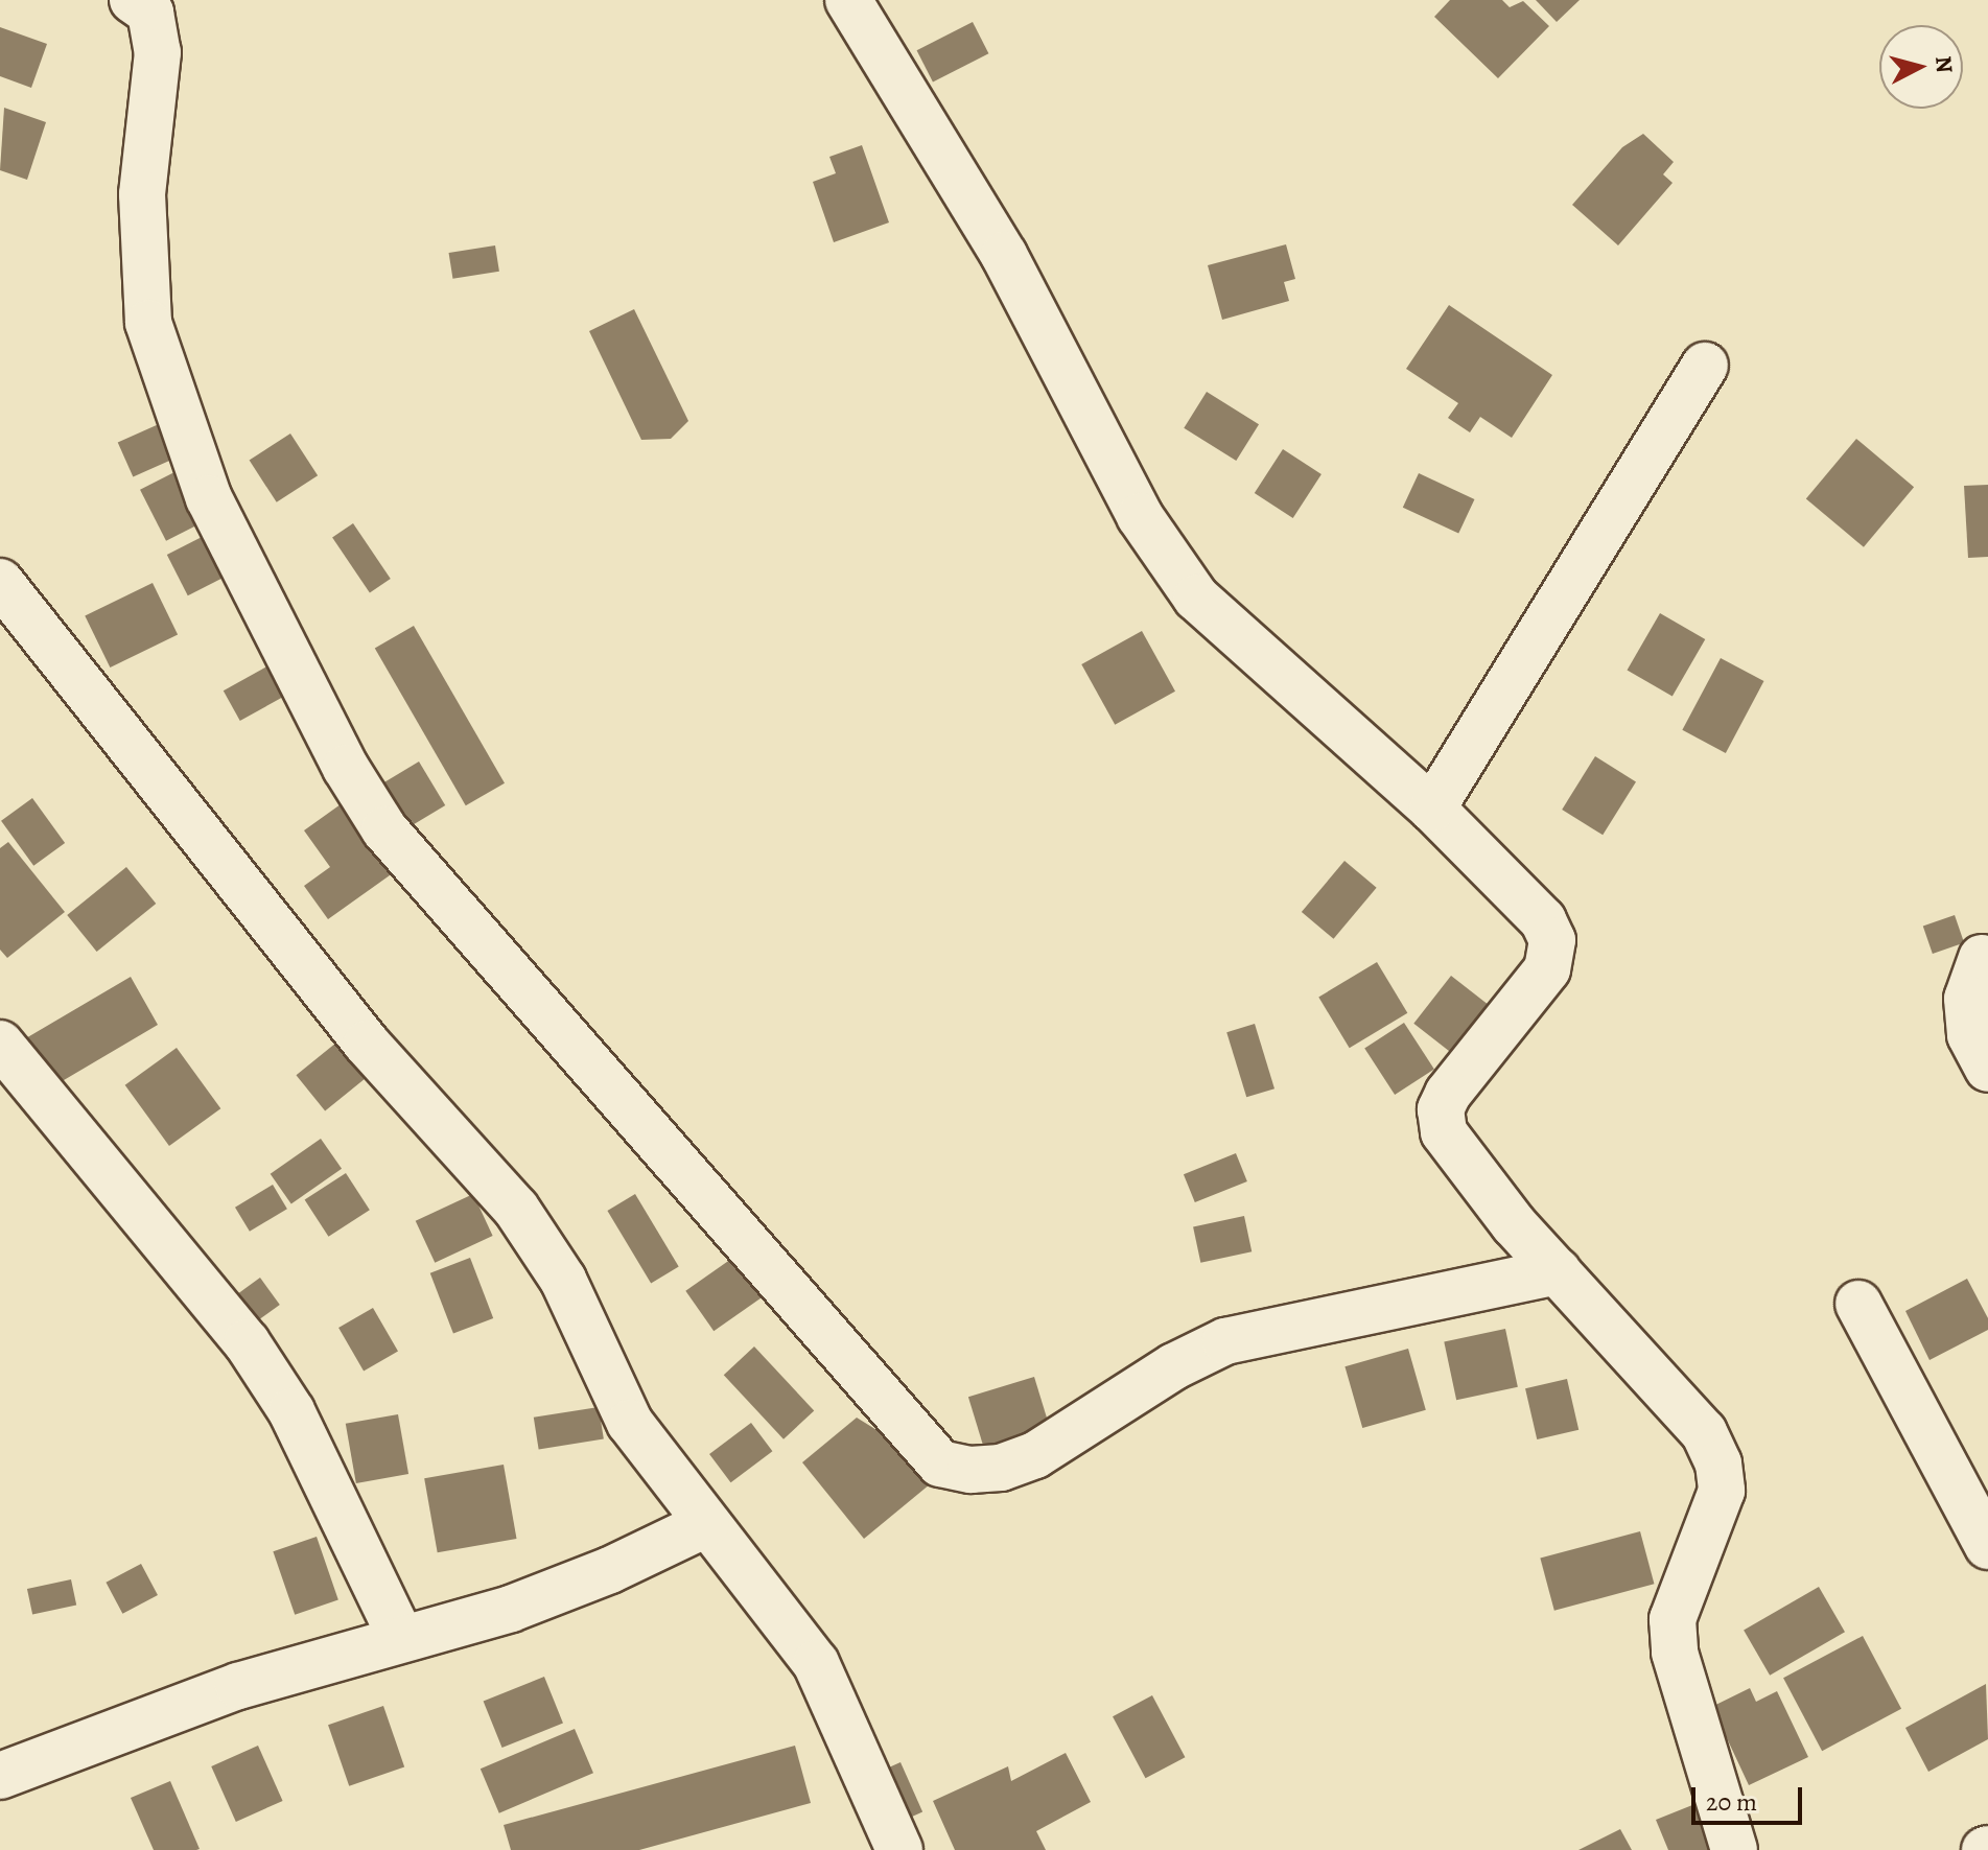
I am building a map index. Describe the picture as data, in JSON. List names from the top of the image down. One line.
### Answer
{"scale_bar":"20 m","north":"right"}
